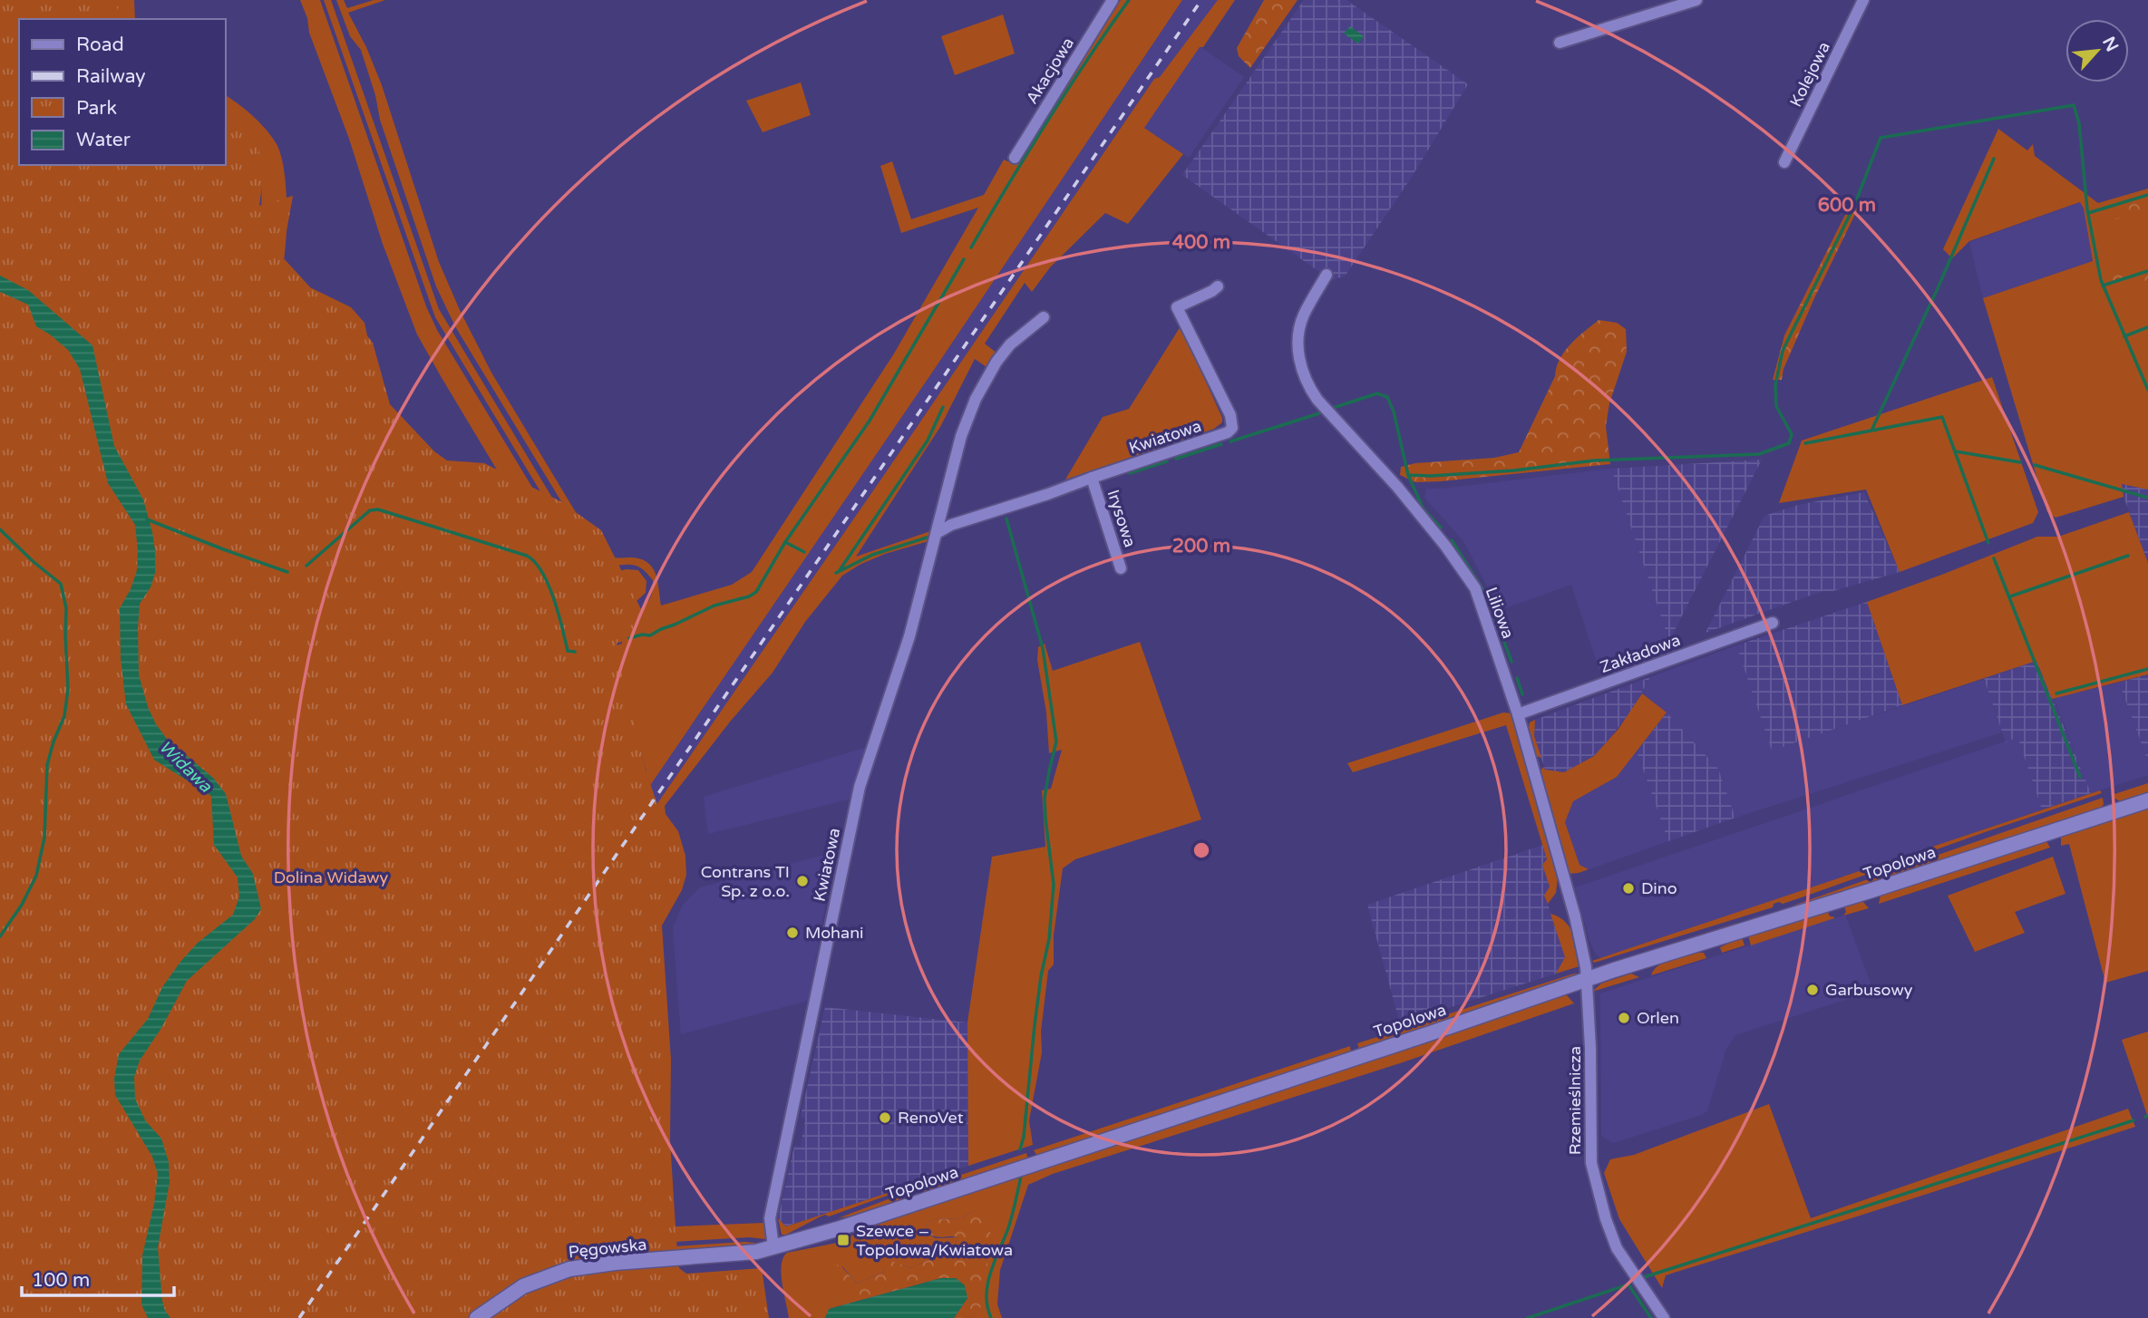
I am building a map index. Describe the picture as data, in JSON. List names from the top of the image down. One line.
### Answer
{"streets":{"main road":["Topolowa","Pęgowska"],"street":["Akacjowa","Kolejowa","Kwiatowa","Irysowa","Liliowa","Zakładowa","Rzemieślnicza"]},"crossings":[["Kwiatowa","Irysowa"],["Kwiatowa","Topolowa"],["Liliowa","Zakładowa"],["Liliowa","Topolowa"],["Liliowa","Rzemieślnicza"],["Topolowa","Rzemieślnicza"],["Topolowa","Pęgowska"]],"water":["Widawa"],"parks":["Dolina Widawy"],"places":{"other":["Contrans TI Sp. z o.o.","Dino","Mohani","Garbusowy","Orlen","RenoVet"],"transit":["Szewce – Topolowa/Kwiatowa"]},"legend":["Road","Railway","Park","Water"],"scale_bar":"100 m","north":"top right","rings":["600 m","400 m","200 m"]}
